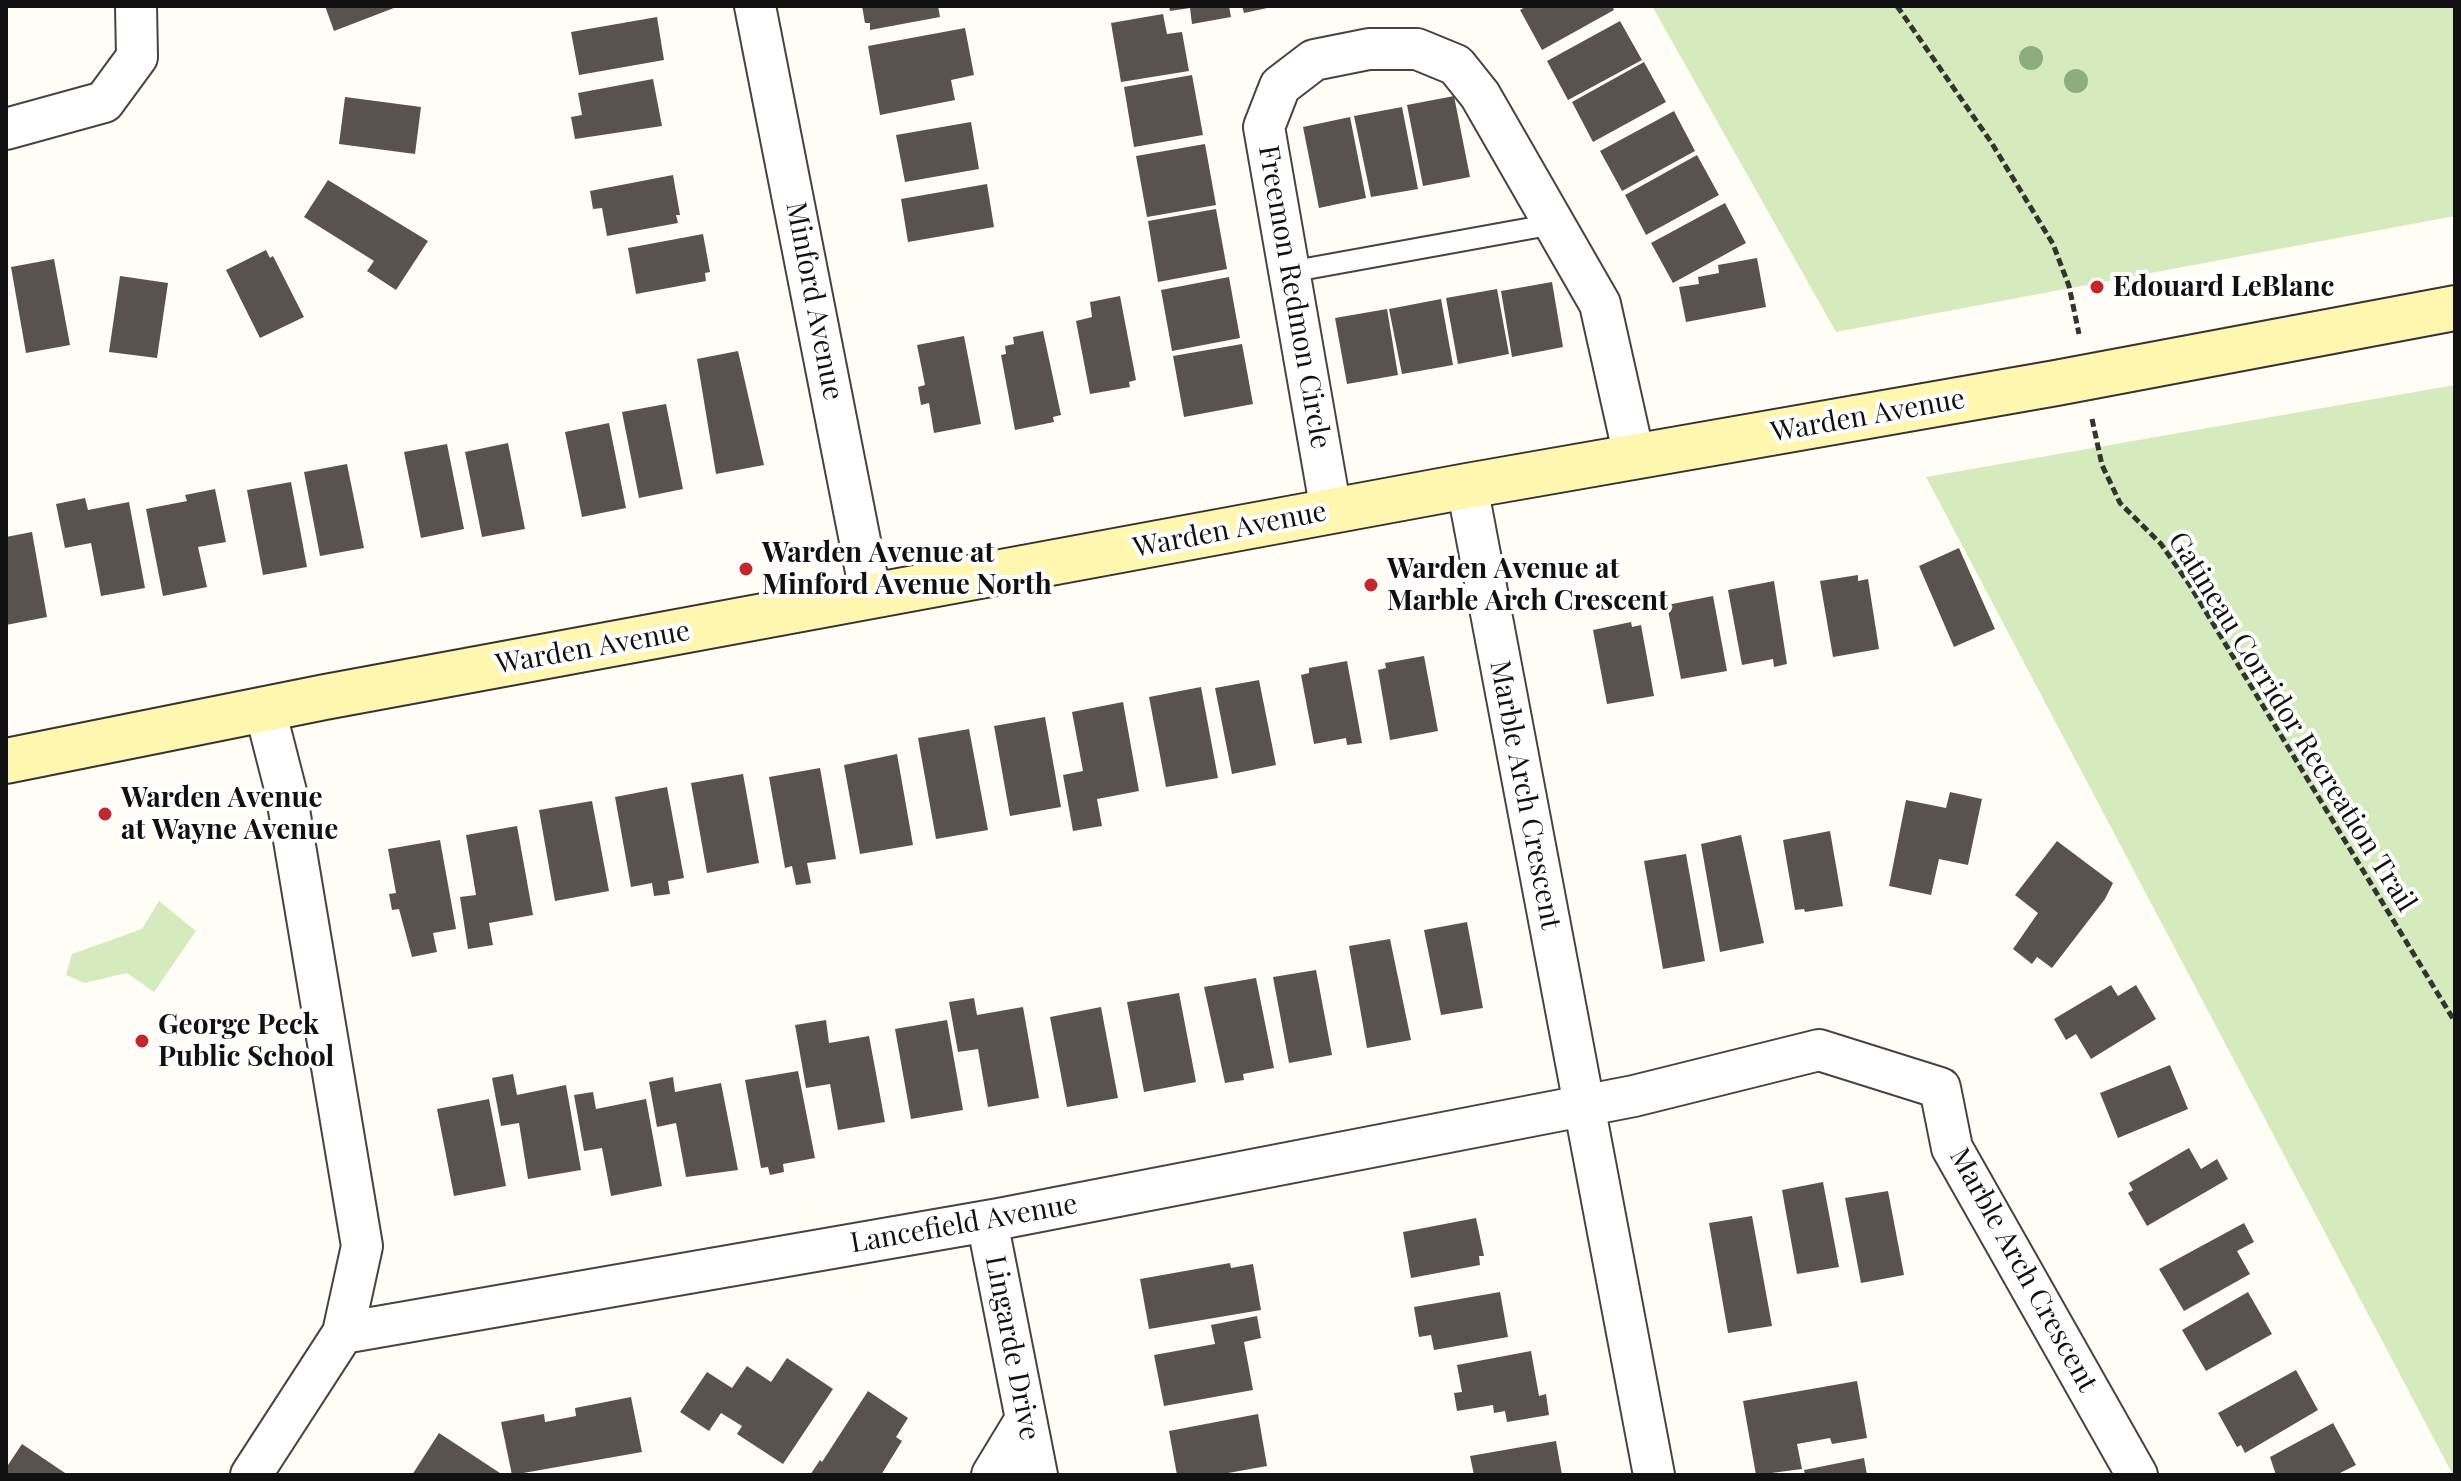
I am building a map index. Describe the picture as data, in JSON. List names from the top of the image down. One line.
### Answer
{"streets":{"main road":["Warden Avenue"],"street":["Freemon Redmon Circle","Minford Avenue","Marble Arch Crescent","Lancefield Avenue","Lingarde Drive"],"path":["Gatineau Corridor Recreation Trail"]},"crossings":[["Freemon Redmon Circle","Warden Avenue"],["Minford Avenue","Warden Avenue"],["Warden Avenue","Marble Arch Crescent"],["Marble Arch Crescent","Lancefield Avenue"],["Lancefield Avenue","Lingarde Drive"]],"places":["Edouard LeBlanc","Warden Avenue at Minford Avenue North","Warden Avenue at Marble Arch Crescent","Warden Avenue at Wayne Avenue","George Peck Public School"]}
